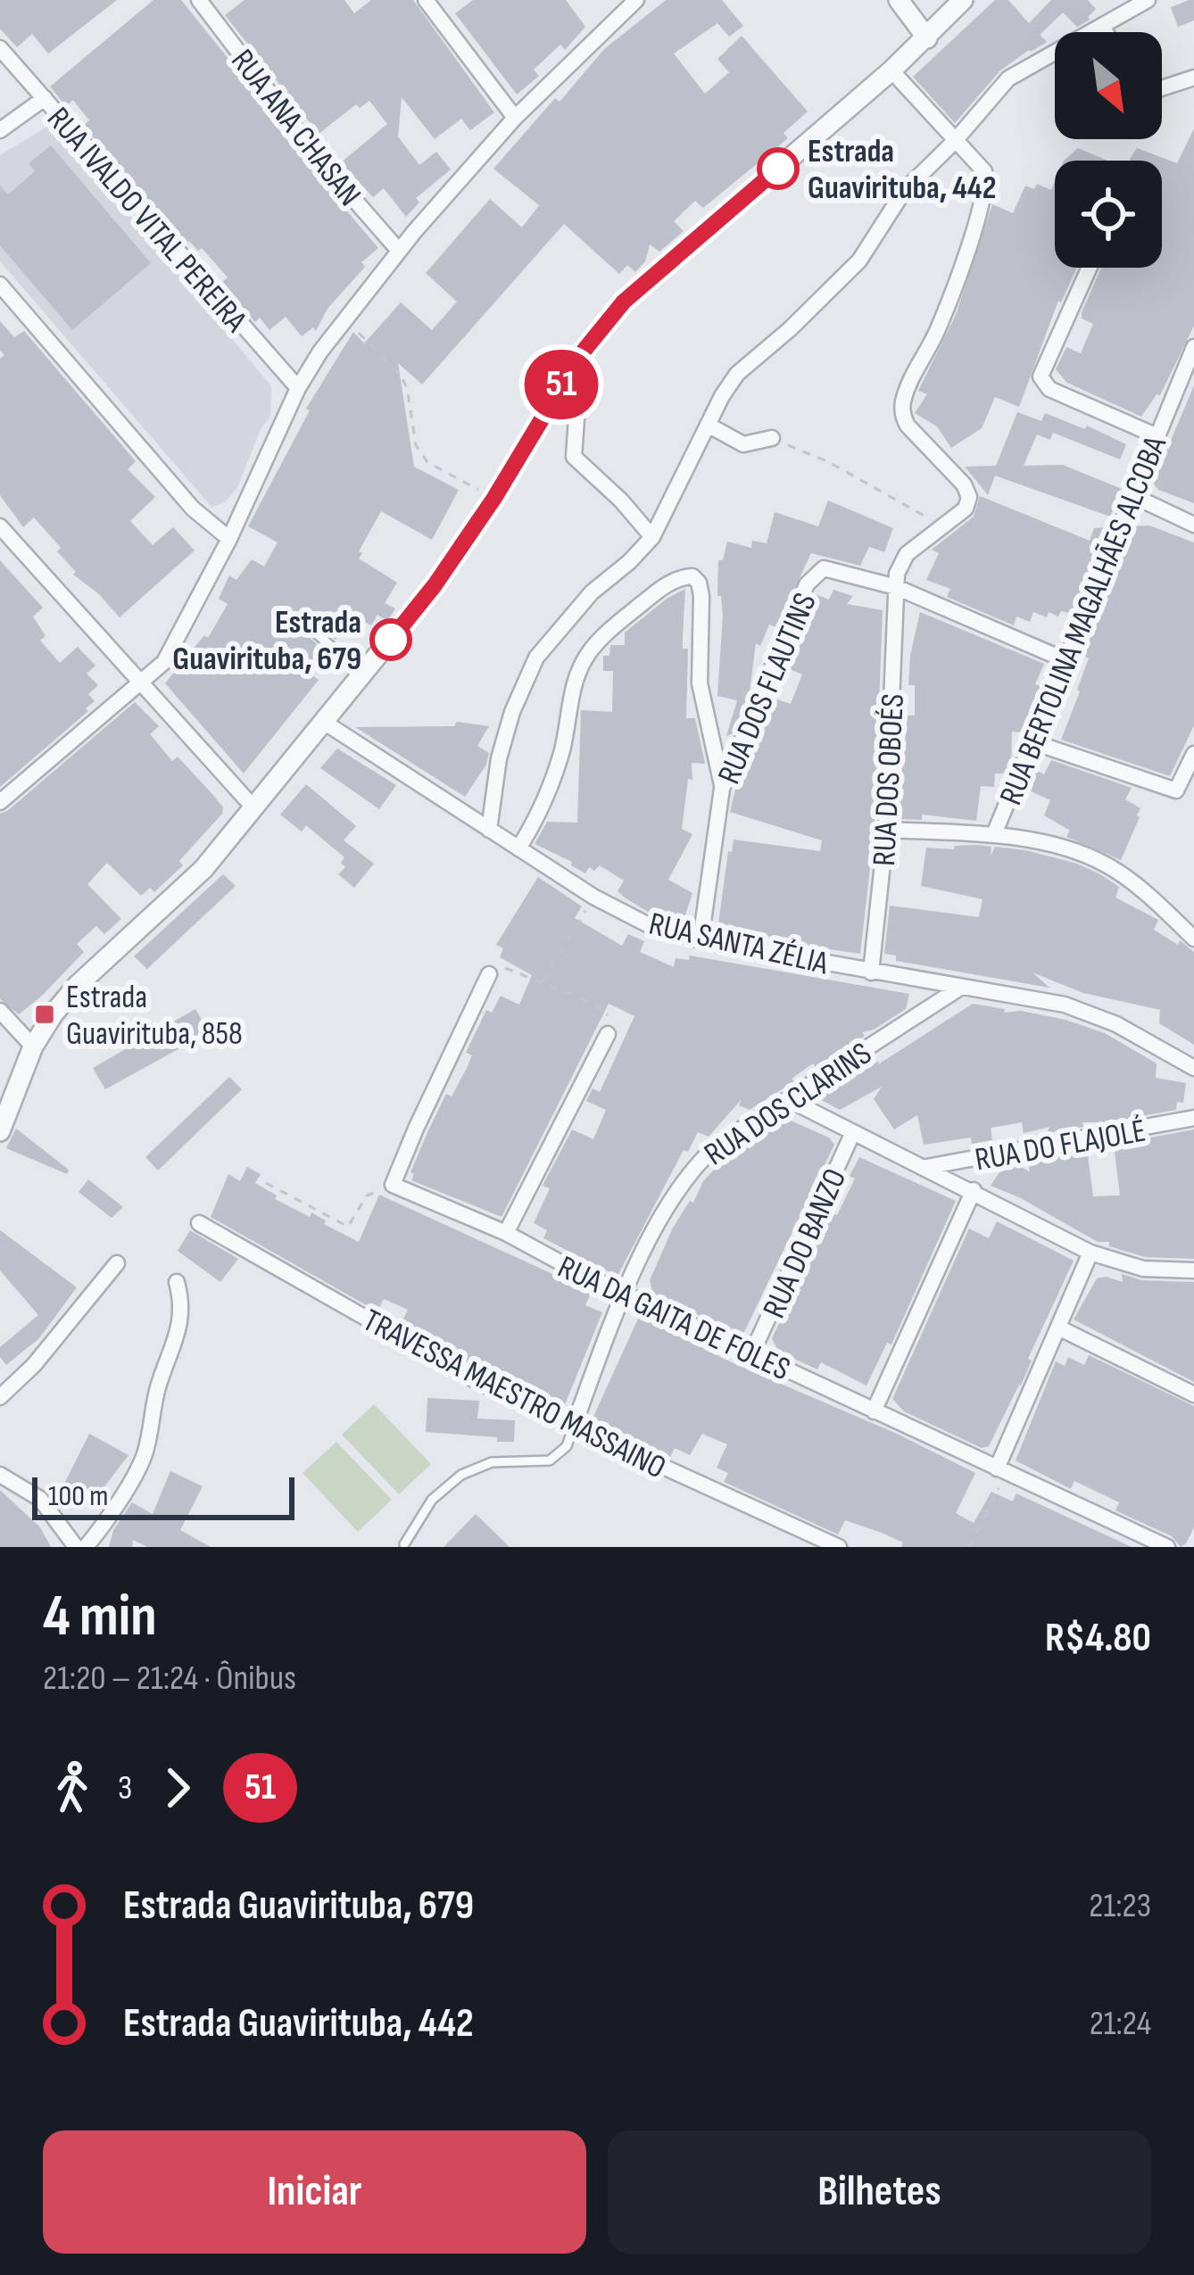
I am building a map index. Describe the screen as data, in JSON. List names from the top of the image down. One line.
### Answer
{"streets":{"street":["RUA ANA CHASAN","RUA IVALDO VITAL PEREIRA","RUA BERTOLINA MAGALHÃES ALCOBA","RUA DOS FLAUTINS","RUA DOS OBOÉS","RUA SANTA ZÉLIA","RUA DOS CLARINS","RUA DO FLAJOLÉ","RUA DO BANZO","RUA DA GAITA DE FOLES","TRAVESSA MAESTRO MASSAINO"]},"crossings":[["RUA DOS FLAUTINS","RUA DOS OBOÉS"],["RUA DOS FLAUTINS","RUA SANTA ZÉLIA"],["RUA DOS OBOÉS","RUA SANTA ZÉLIA"],["RUA SANTA ZÉLIA","RUA DOS CLARINS"],["RUA DOS CLARINS","RUA DA GAITA DE FOLES"],["RUA DOS CLARINS","TRAVESSA MAESTRO MASSAINO"],["RUA DO BANZO","RUA DA GAITA DE FOLES"]],"places":{"other":["Estrada Guavirituba, 442","Estrada Guavirituba, 679"],"transit":["Estrada Guavirituba, 858"]},"lines":["bus line 51"],"scale_bar":"100 m","north":"bottom right","page":{"on_map":"51","scale":"100 m","heading":["4 min","21:20 – 21:24 · Ônibus","R$4.80"],"legs":["3","51"],"list":[{"name":"Estrada Guavirituba, 679","value":"21:23"},{"name":"Estrada Guavirituba, 442","value":"21:24"}],"buttons":["Iniciar","Bilhetes"]}}
